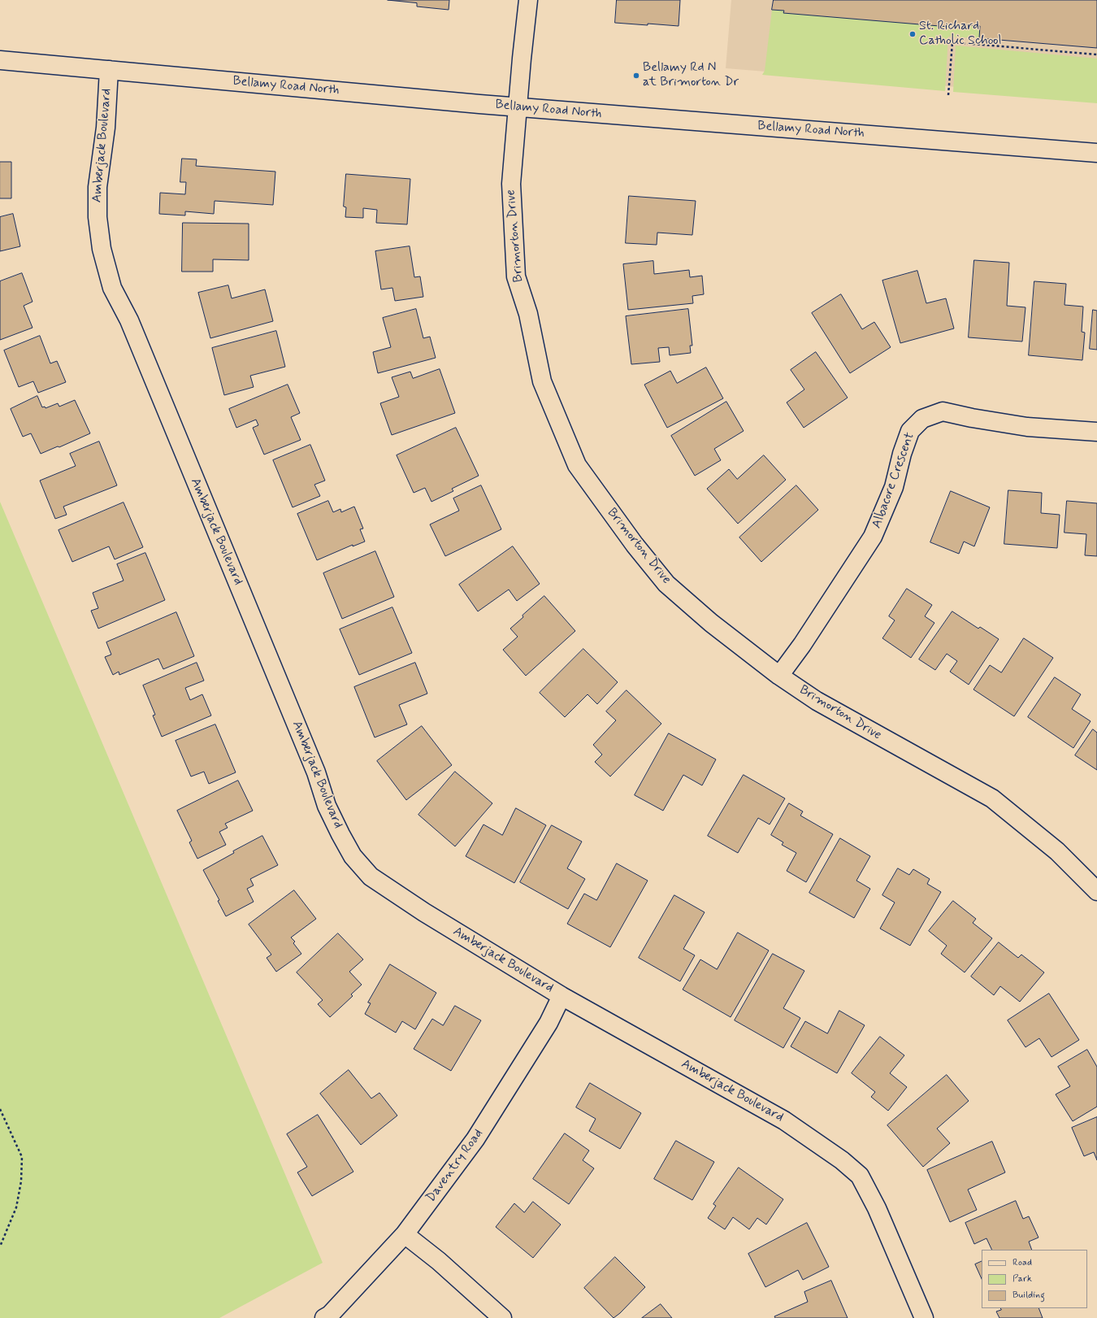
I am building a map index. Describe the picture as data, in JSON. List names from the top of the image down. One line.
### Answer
{"streets":{"street":["Bellamy Road North","Amberjack Boulevard","Brimorton Drive","Albacore Crescent","Daventry Road"]},"crossings":[["Bellamy Road North","Amberjack Boulevard"],["Bellamy Road North","Brimorton Drive"],["Amberjack Boulevard","Daventry Road"],["Brimorton Drive","Albacore Crescent"]],"places":["St. Richard Catholic School","Bellamy Rd N at Brimorton Dr"],"legend":["Road","Park","Building"]}
